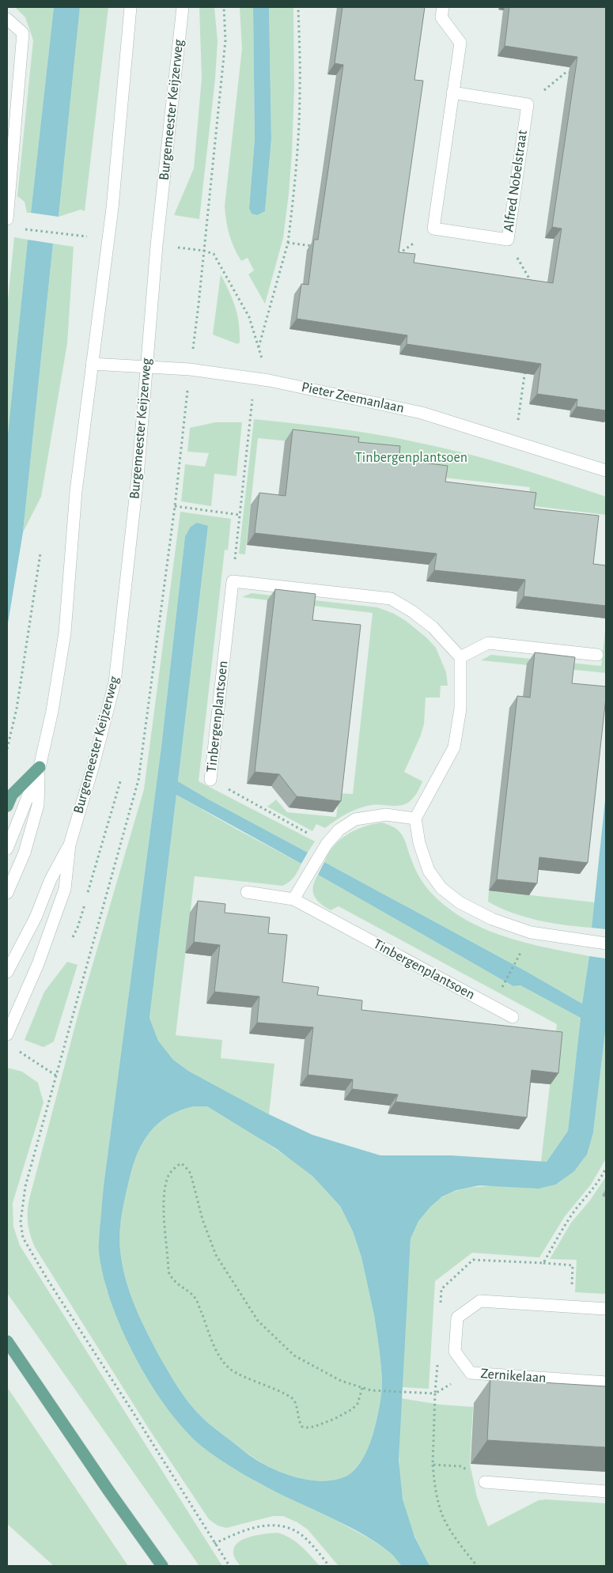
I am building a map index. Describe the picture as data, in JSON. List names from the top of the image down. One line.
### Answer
{"streets":{"street":["Burgemeester Keijzerweg","Alfred Nobelstraat","Pieter Zeemanlaan","Tinbergenplantsoen","Zernikelaan"]},"crossings":[["Burgemeester Keijzerweg","Pieter Zeemanlaan"]],"parks":["Tinbergenplantsoen"]}
